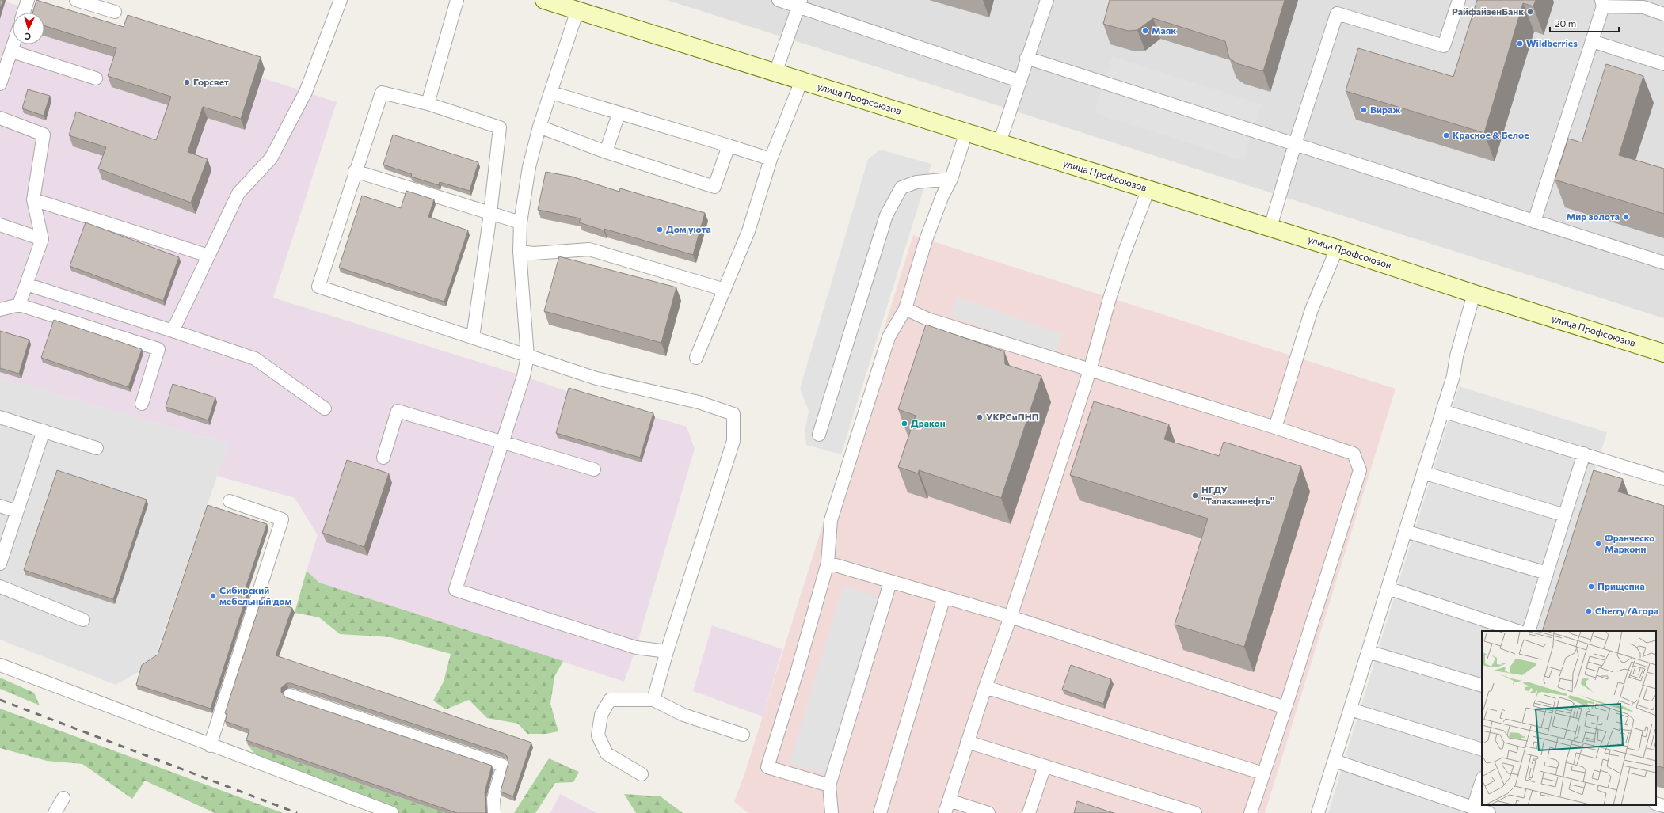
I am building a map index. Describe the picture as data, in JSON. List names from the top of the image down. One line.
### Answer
{"streets":{"main road":["улица Профсоюзов"]},"places":["РайфайзенБанк","Маяк","Wildberries","Горсвет","Вираж","Красное & Белое","Мир золота","Дом уюта","УКРСиПНП","Дракон","НГДУ \"Талаканнефть\"","Франческо Маркони","Прищепка","Сибирский мебельный дом","Cherry /Агора"],"scale_bar":"20 m","north":"bottom"}
